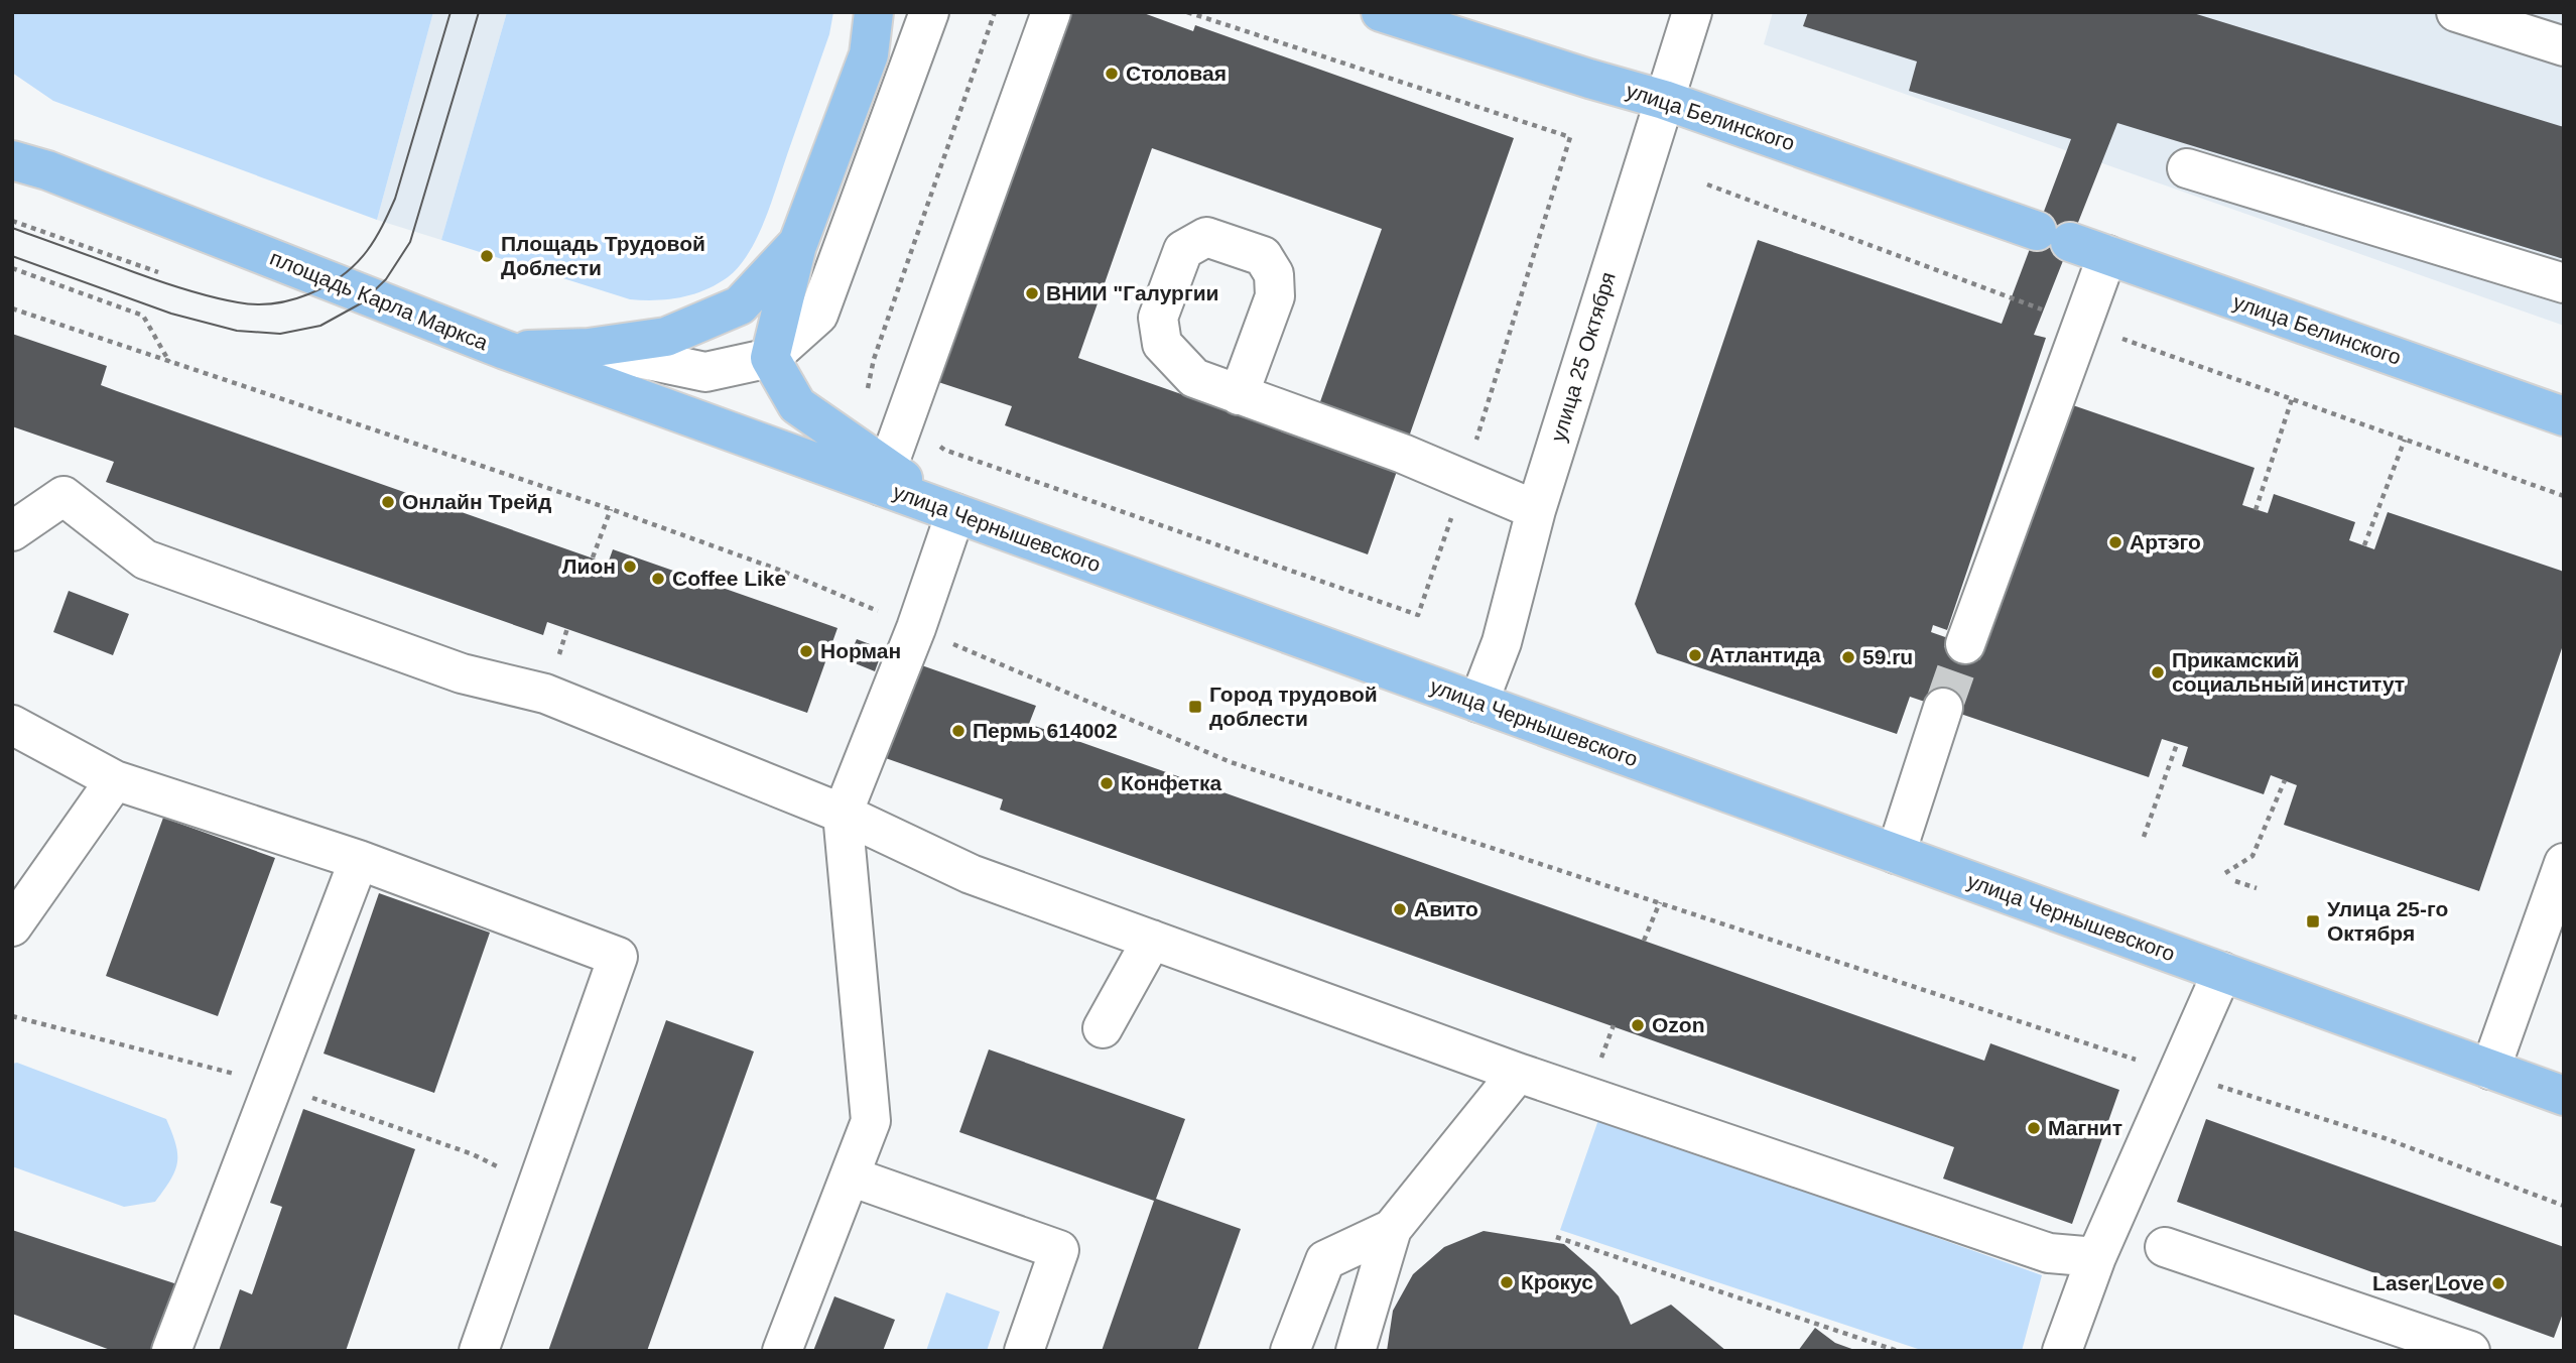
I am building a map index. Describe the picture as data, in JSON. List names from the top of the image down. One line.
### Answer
{"streets":{"main road":["улица Белинского","площадь Карла Маркса","улица Чернышевского"],"street":["улица 25 Октября"]},"crossings":[["улица Белинского","улица 25 Октября"],["площадь Карла Маркса","улица Чернышевского"],["улица 25 Октября","улица Чернышевского"]],"places":{"other":["Столовая","Площадь Трудовой Доблести","ВНИИ \"Галургии","Онлайн Трейд","Артэго","Лион","Coffee Like","Норман","Атлантида","59.ru","Прикамский социальный институт","Пермь 614002","Конфетка","Авито","Ozon","Магнит","Крокус","Laser Love"],"transit":["Город трудовой доблести","Улица 25-го Октября"]}}
